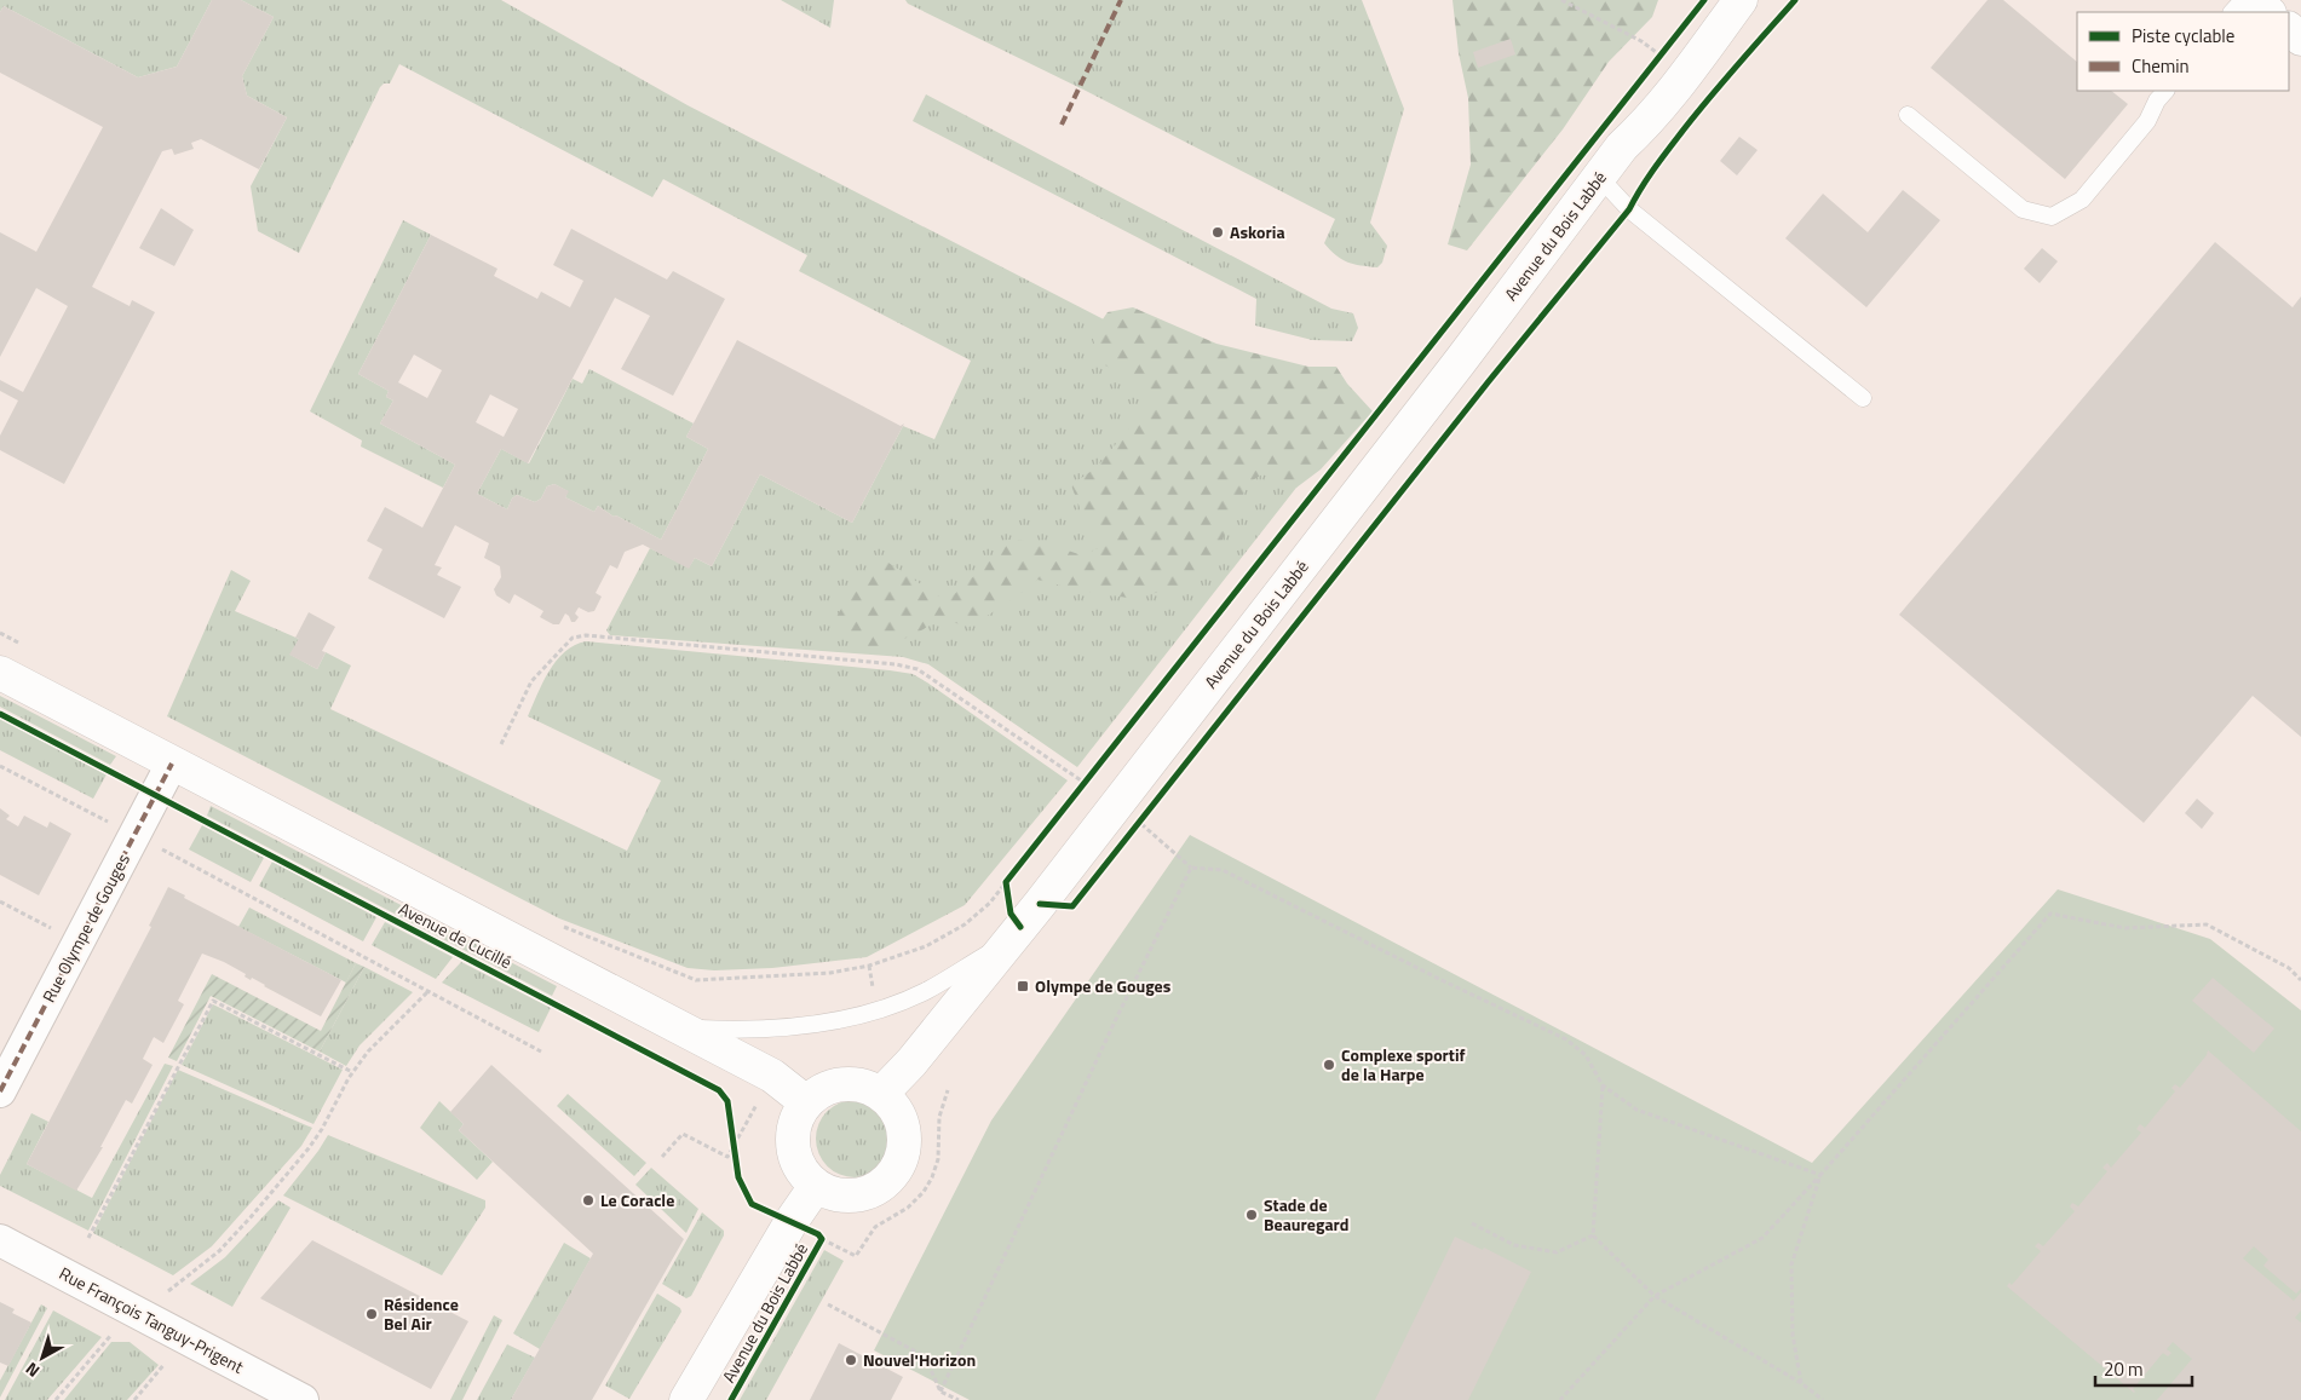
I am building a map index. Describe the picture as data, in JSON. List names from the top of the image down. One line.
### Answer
{"streets":{"street":["Avenue du Bois Labbé","Rue Olympe de Gouges","Avenue de Cucillé","Rue François Tanguy-Prigent"]},"crossings":[["Avenue du Bois Labbé","Avenue de Cucillé"],["Rue Olympe de Gouges","Avenue de Cucillé"]],"places":{"other":["Askoria","Complexe sportif de la Harpe","Le Coracle","Stade de Beauregard","Résidence Bel Air","Nouvel'Horizon"],"transit":["Olympe de Gouges"]},"legend":["Piste cyclable","Chemin"],"scale_bar":"20 m","north":"bottom left"}
